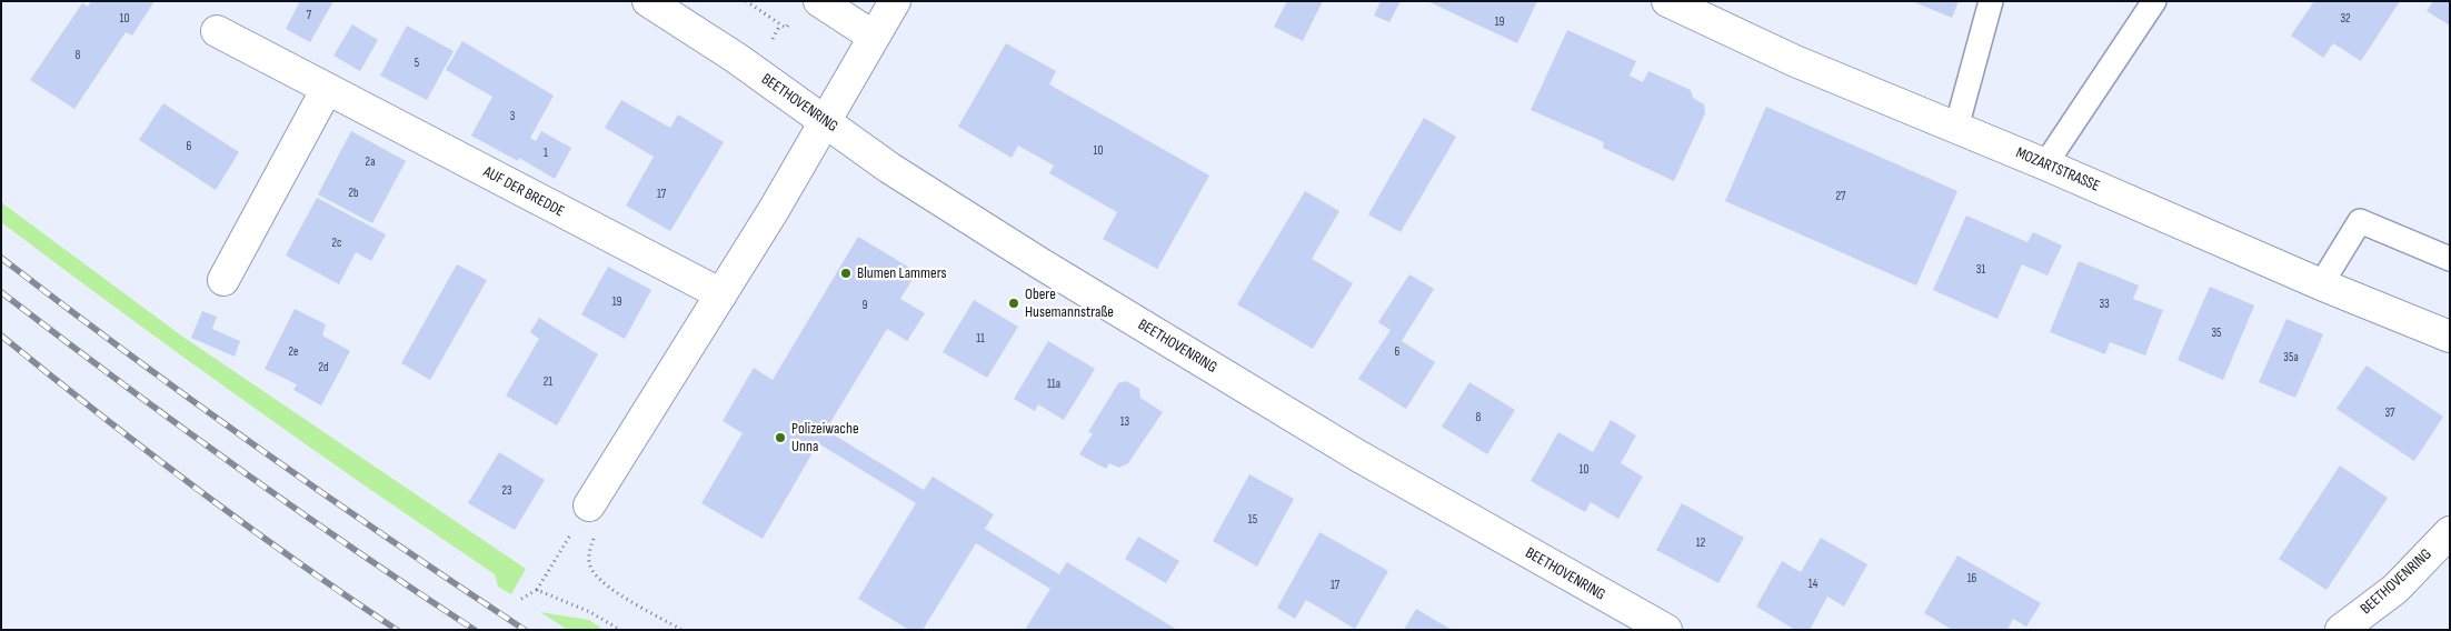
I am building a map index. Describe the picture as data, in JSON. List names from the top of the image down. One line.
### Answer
{"streets":{"street":["BEETHOVENRING","MOZARTSTRASSE","AUF DER BREDDE"]},"places":["Blumen Lammers","Obere Husemannstraße","Polizeiwache Unna"],"house_numbers":["7","10","32","19","8","5","3","6","10","1","2a","2b","17","27","2c","31","19","33","9","35","11","2e","6","35a","2d","21","11a","37","8","13","10","23","15","12","16","14","17"]}
